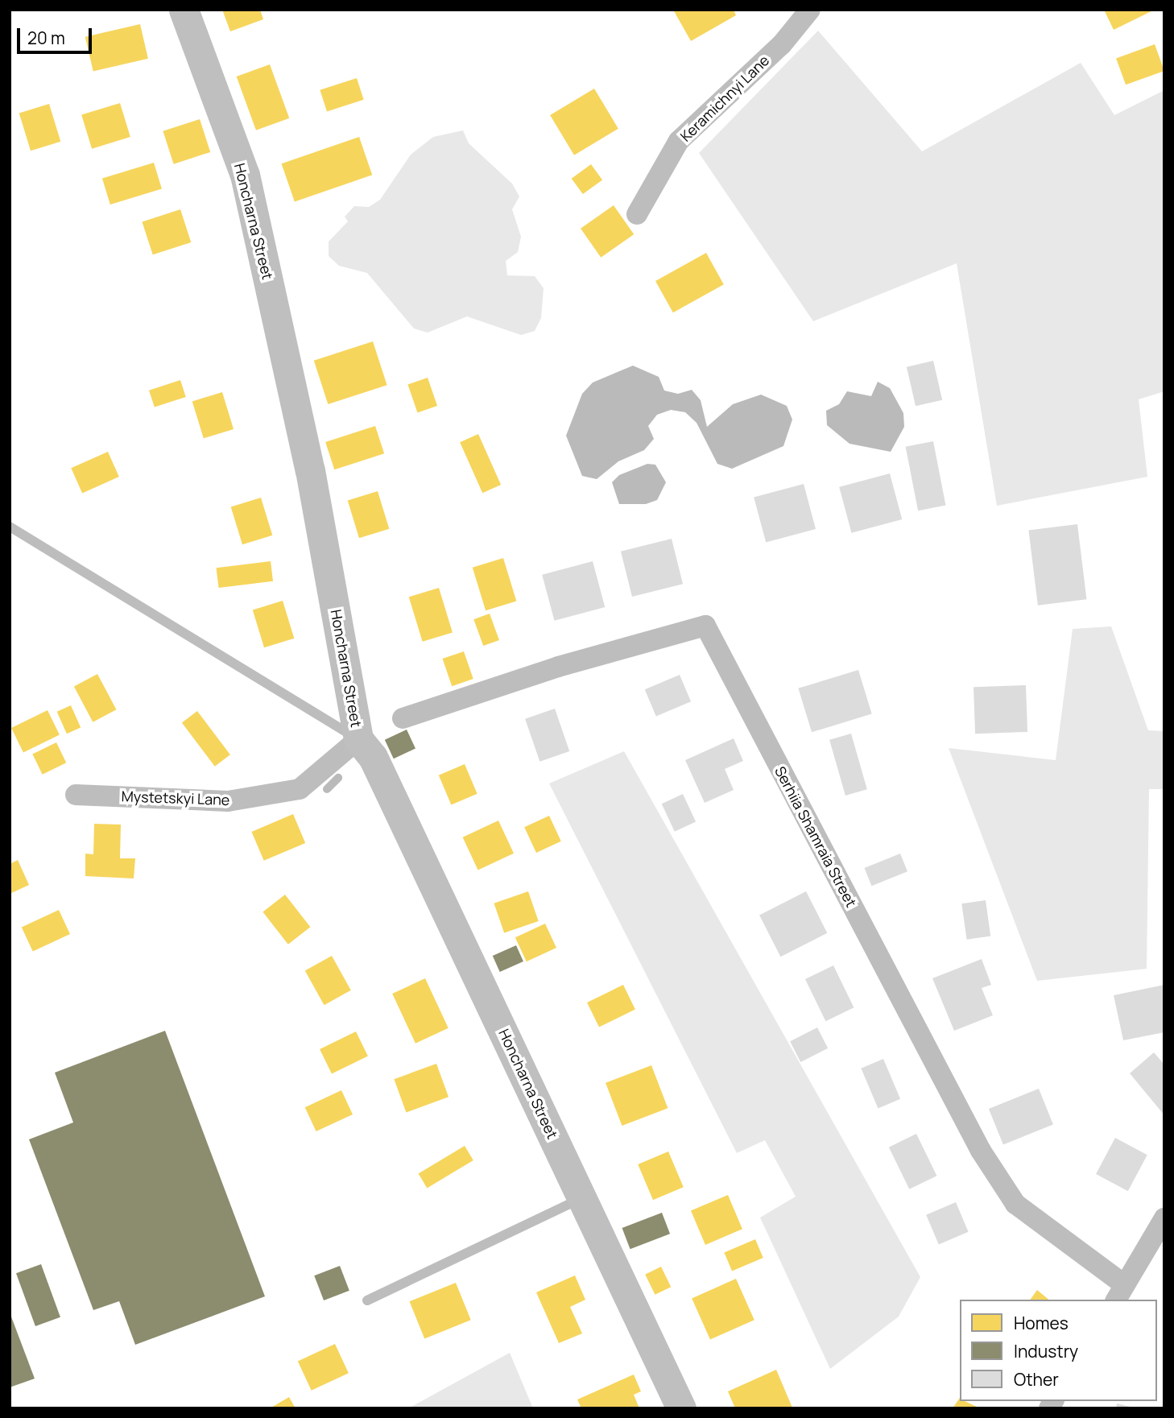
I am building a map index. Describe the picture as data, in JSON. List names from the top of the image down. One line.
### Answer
{"streets":{"street":["Keramichnyi Lane","Honcharna Street","Mystetskyi Lane","Serhiia Shamraia Street"]},"crossings":[["Honcharna Street","Mystetskyi Lane"]],"legend":["Homes","Industry","Other"],"scale_bar":"20 m"}
